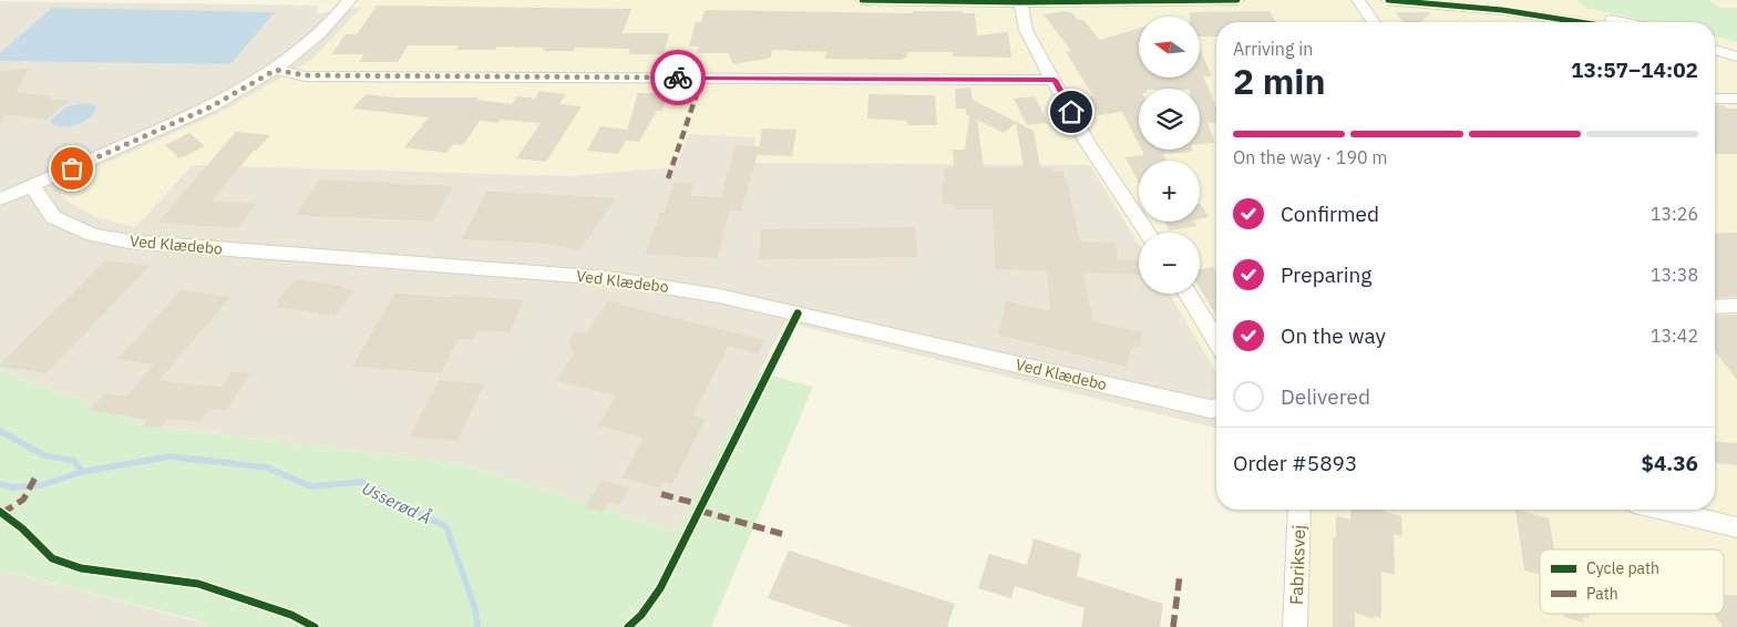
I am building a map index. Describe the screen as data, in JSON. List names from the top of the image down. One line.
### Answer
{"streets":{"street":["Ved Klædebo","Fabriksvej"]},"water":["Usserød Å"],"legend":["Cycle path","Path"],"north":"left","page":{"map_buttons":["+","−"],"heading":["2 min","Arriving in","13:57–14:02"],"panel":["Order #5893","$4.36"],"bar":"On the way · 190 m","list":[["Confirmed","13:26"],["Preparing","13:38"],["On the way","13:42"],"Delivered"]}}
